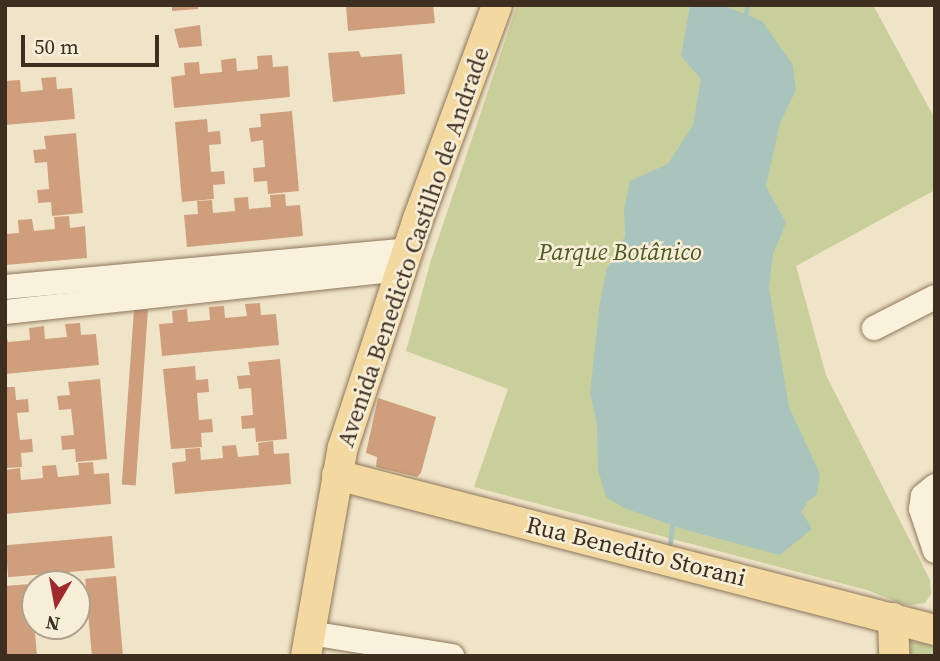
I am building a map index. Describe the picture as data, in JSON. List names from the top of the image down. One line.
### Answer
{"streets":{"main road":["Avenida Benedicto Castilho de Andrade","Rua Benedito Storani"]},"crossings":[["Avenida Benedicto Castilho de Andrade","Rua Benedito Storani"]],"parks":["Parque Botânico"],"scale_bar":"50 m","north":"bottom"}
